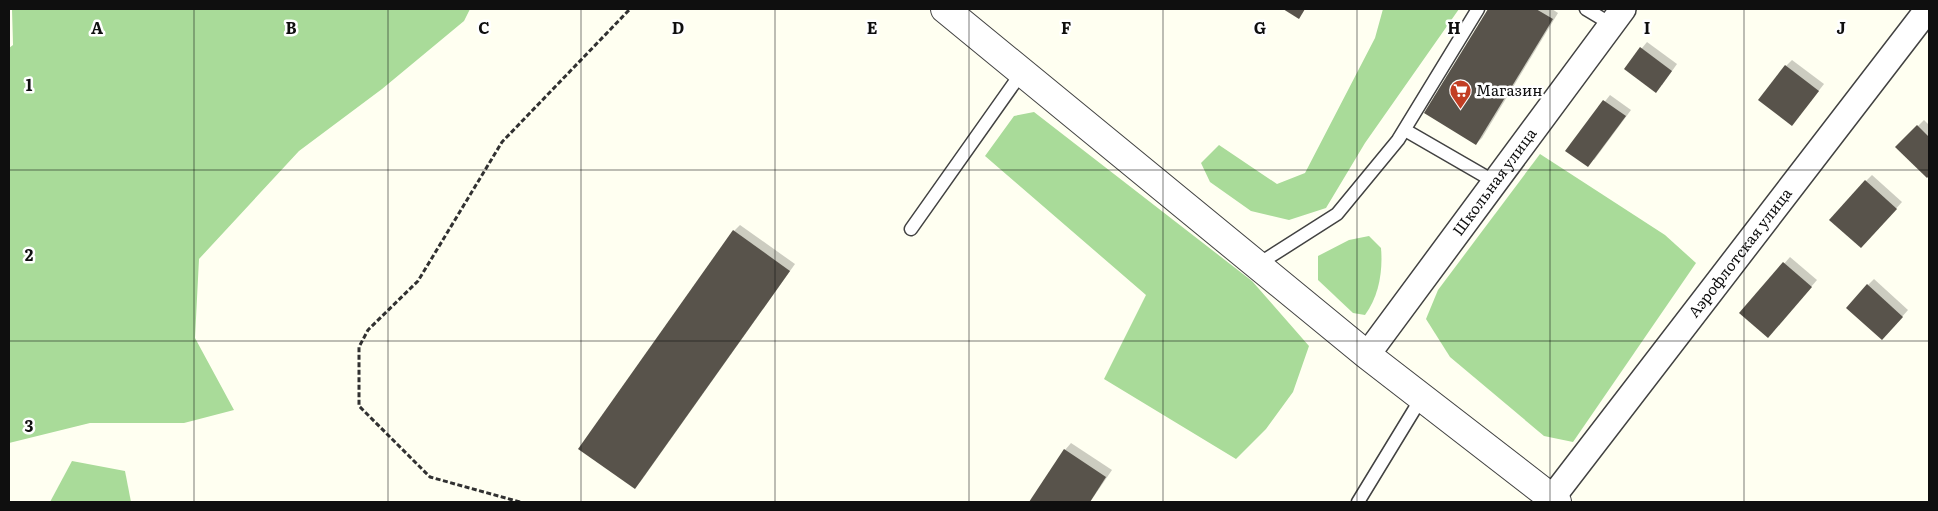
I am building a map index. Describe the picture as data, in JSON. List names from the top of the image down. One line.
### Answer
{"streets":{"street":["Школьная улица","Аэрофлотская улица"]},"places":{"supermarket":["Магазин"]},"grid":{"columns":["A","B","C","D","E","F","G","H","I","J"],"rows":["1","2","3"]}}
